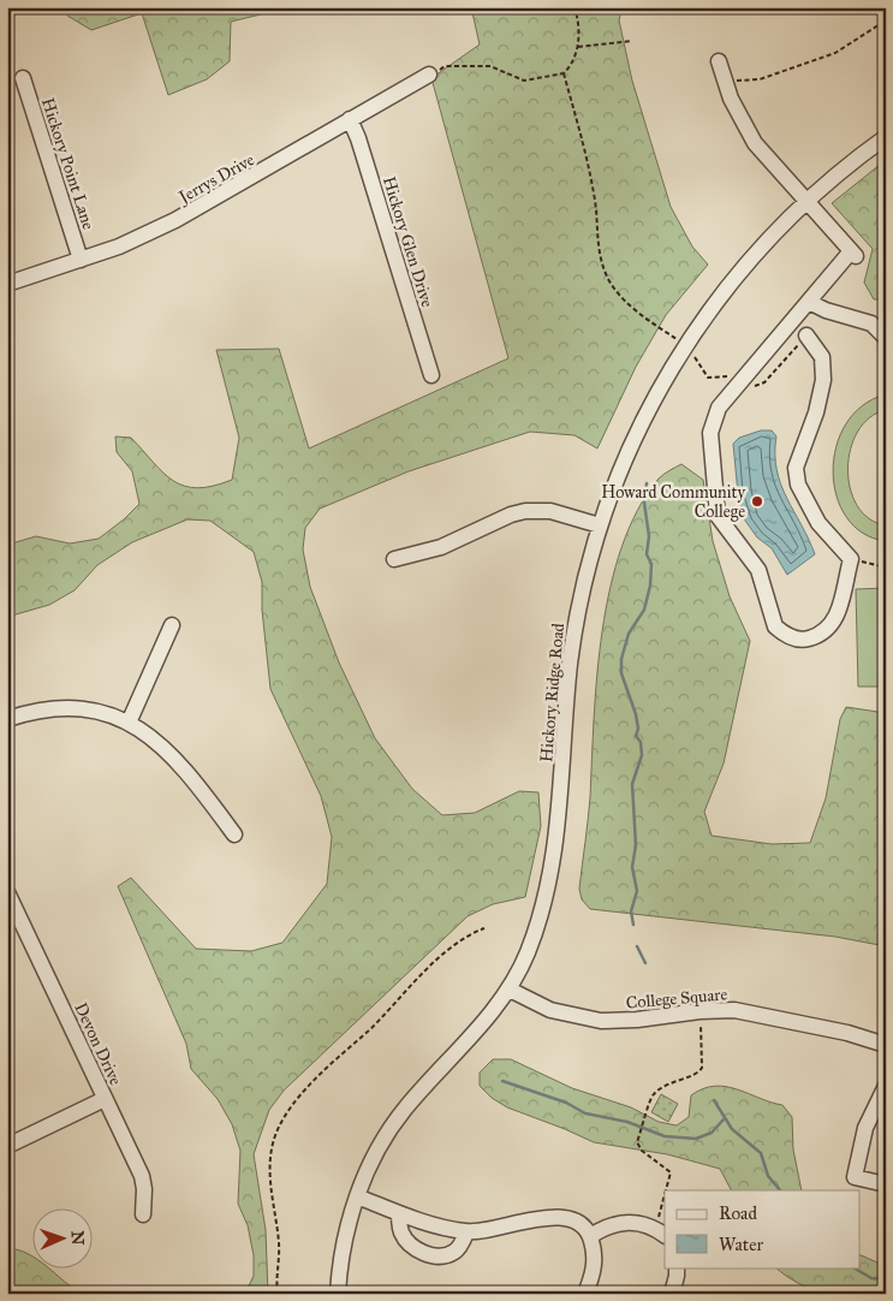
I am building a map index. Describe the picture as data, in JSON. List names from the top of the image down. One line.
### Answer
{"streets":{"street":["Hickory Point Lane","Jerrys Drive","Hickory Glen Drive","Hickory Ridge Road","College Square","Devon Drive"]},"crossings":[["Hickory Point Lane","Jerrys Drive"],["Jerrys Drive","Hickory Glen Drive"],["Hickory Ridge Road","College Square"]],"places":["Howard Community College"],"legend":["Road","Water"],"north":"right"}
